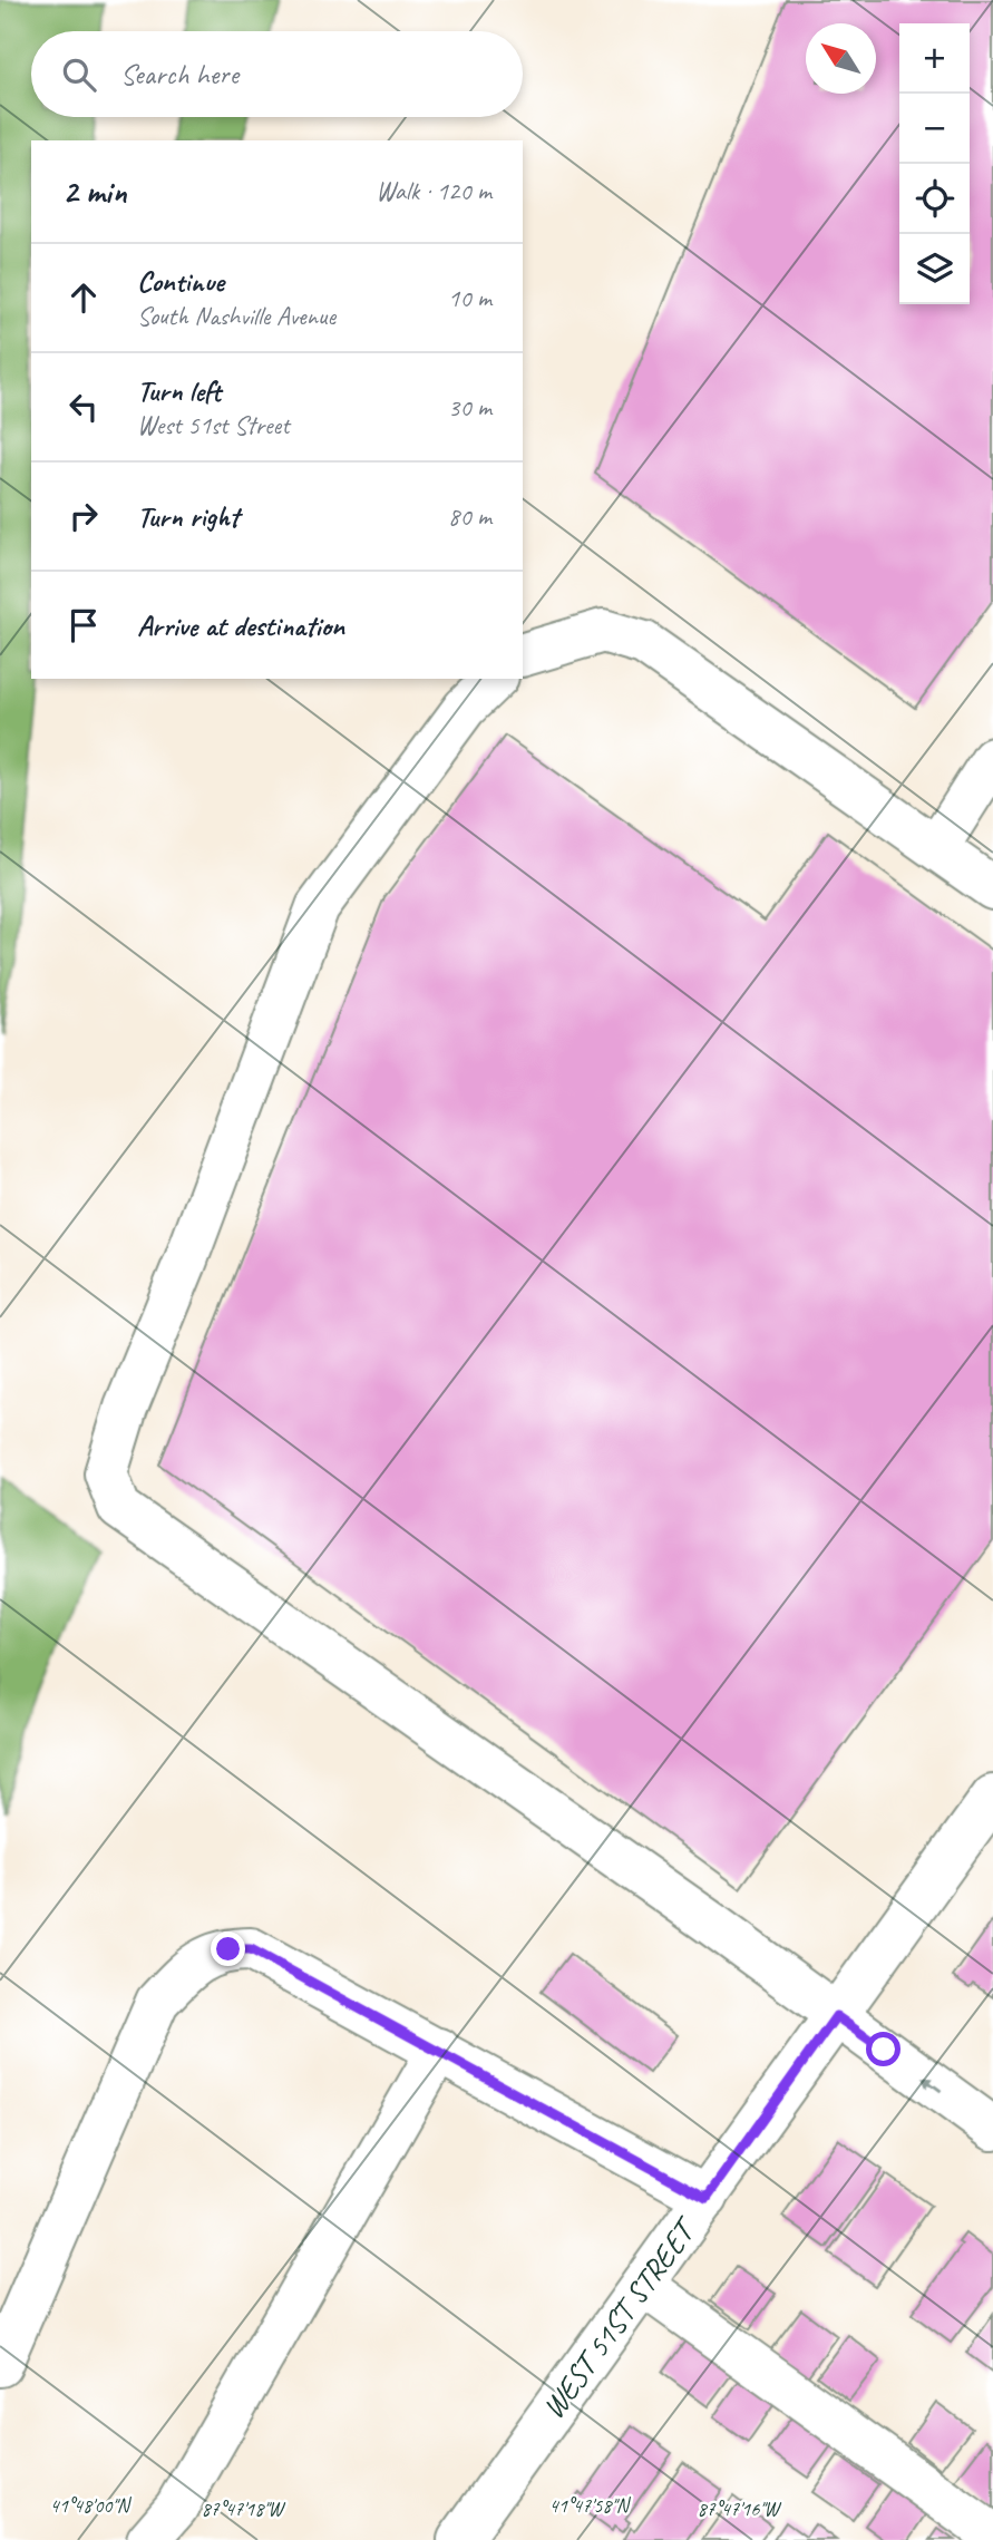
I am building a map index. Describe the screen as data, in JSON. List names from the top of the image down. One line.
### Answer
{"streets":{"street":["WEST 51ST STREET"]},"north":"top left","page":{"map_buttons":["+","−"],"search":"Search here","heading":["2 min","Walk · 120 m"],"list":[["Continue","South Nashville Avenue","10 m"],["Turn left","West 51st Street","30 m"],["Turn right","80 m"],"Arrive at destination"]},"coordinates":["41°48'00\"N","41°47'58\"N","87°47'18\"W","87°47'16\"W"]}
